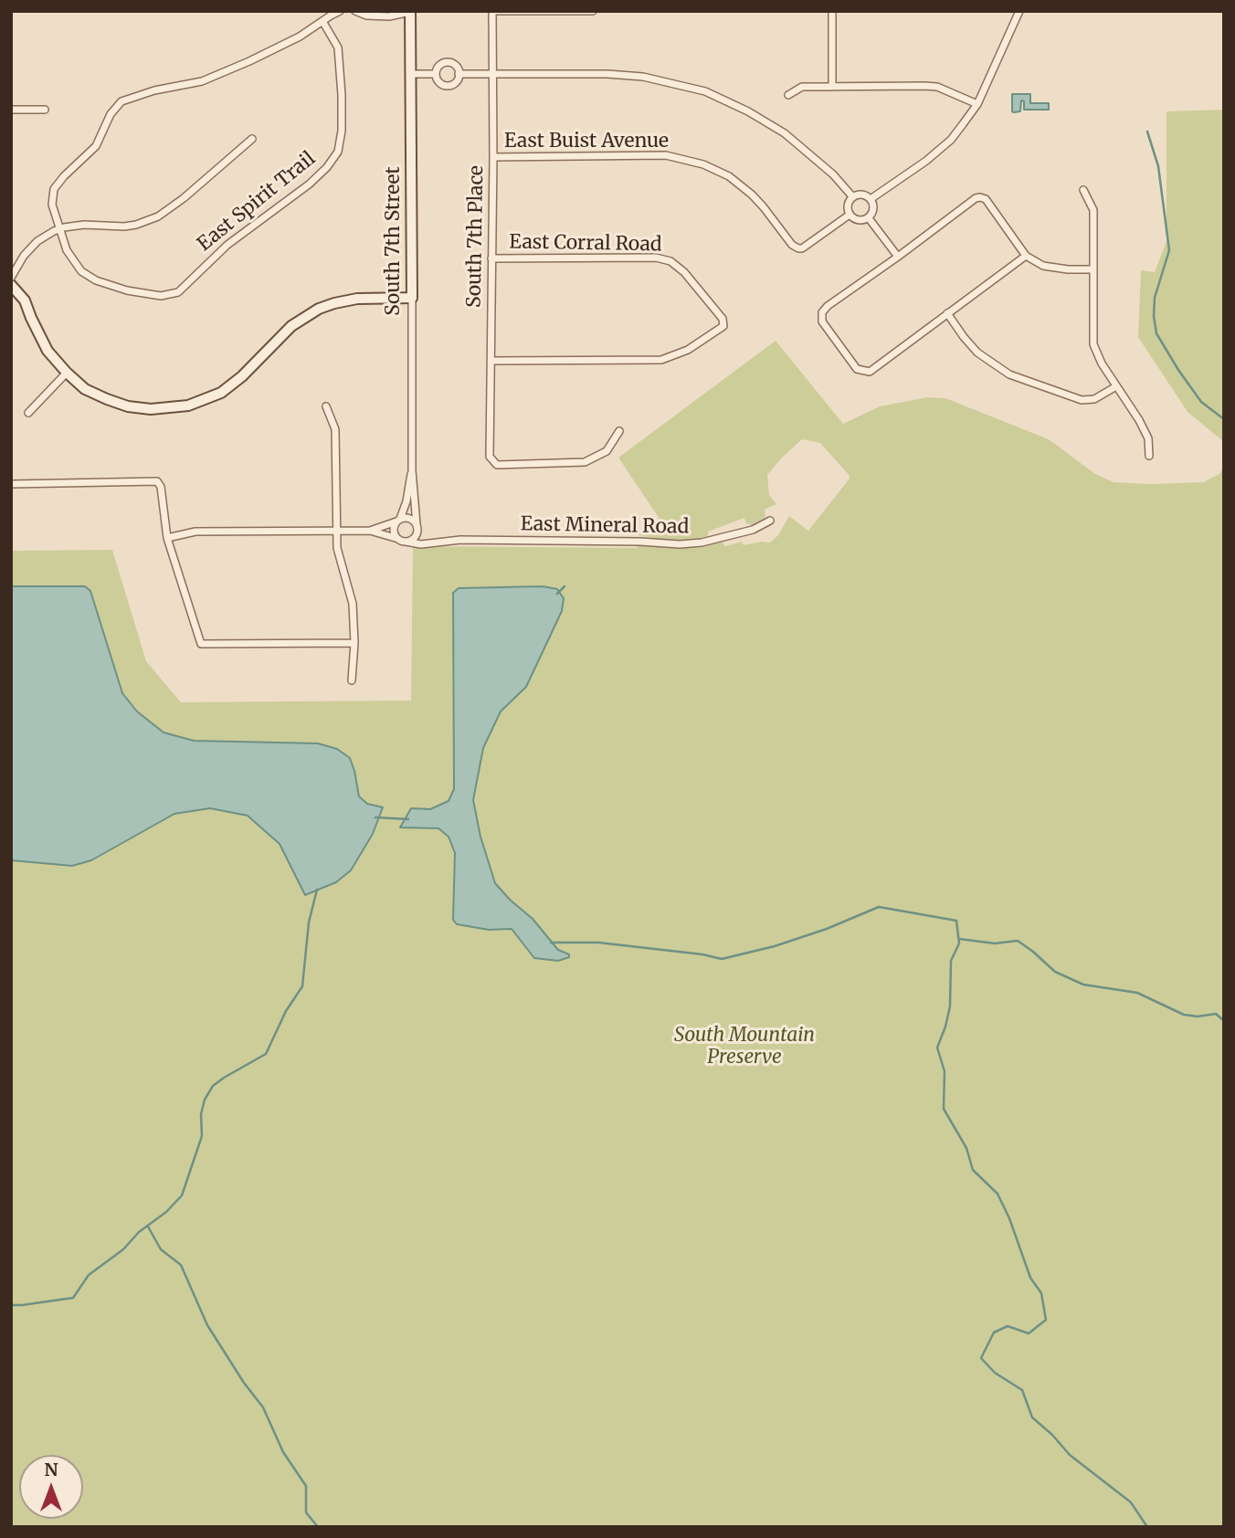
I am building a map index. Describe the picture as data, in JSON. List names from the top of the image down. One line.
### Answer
{"streets":{"street":["East Buist Avenue","East Spirit Trail","South 7th Place","South 7th Street","East Corral Road","East Mineral Road"]},"crossings":[["East Buist Avenue","South 7th Place"],["South 7th Place","East Corral Road"],["South 7th Street","East Mineral Road"]],"parks":["South Mountain Preserve"],"north":"top"}
